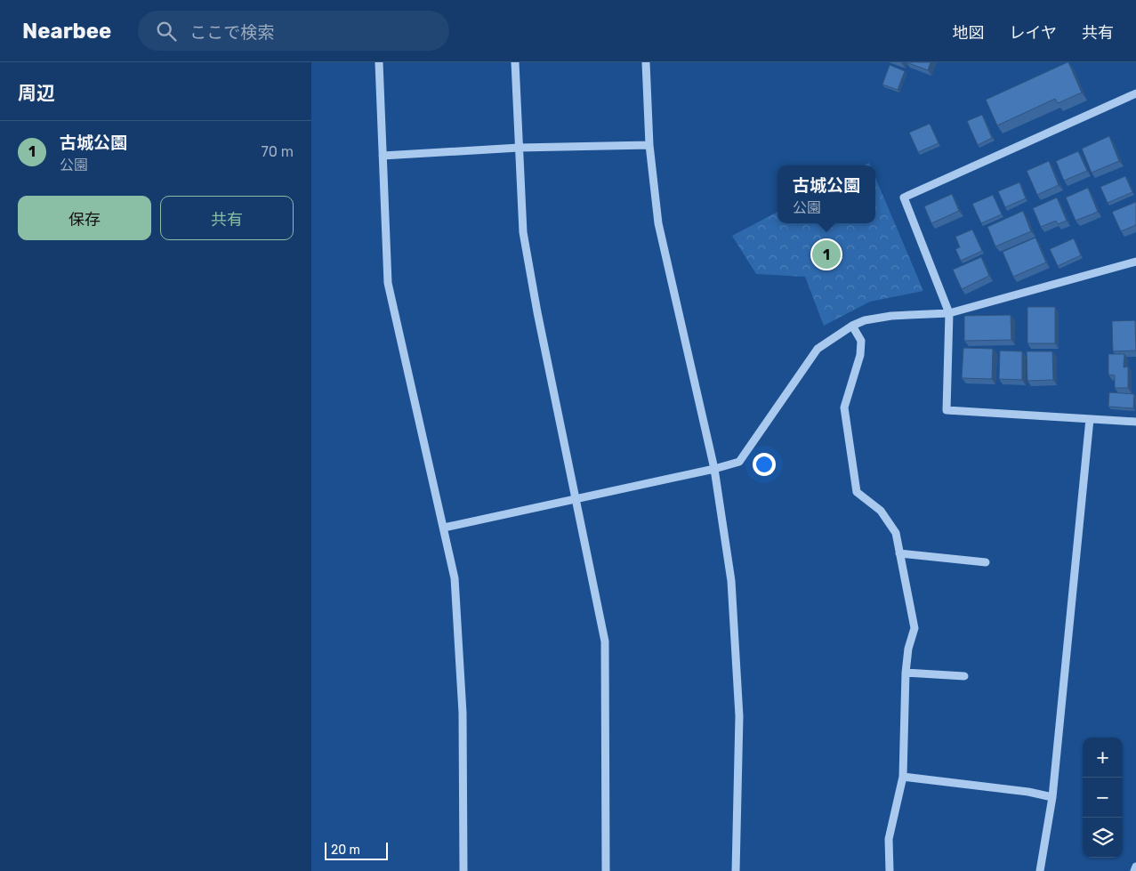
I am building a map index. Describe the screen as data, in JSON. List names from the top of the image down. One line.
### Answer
{"scale_bar":"20 m","page":{"header":"Nearbee","search":"ここで検索","nav":["地図","レイヤ","共有"],"heading":"周辺","list":[{"mark":"1","name":"古城公園","note":"公園","value":"70 m"}],"popup":["古城公園","公園"],"buttons":["保存","共有"],"pins":"1","map_buttons":["+","−"],"scale":"20 m"}}
